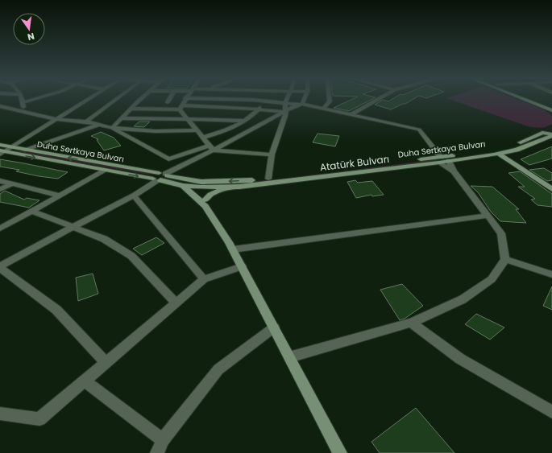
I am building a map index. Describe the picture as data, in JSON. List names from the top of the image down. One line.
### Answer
{"streets":{"main road":["Duha Sertkaya Bulvarı","Atatürk Bulvarı"]},"crossings":[["Duha Sertkaya Bulvarı","Atatürk Bulvarı"]],"north":"bottom"}
